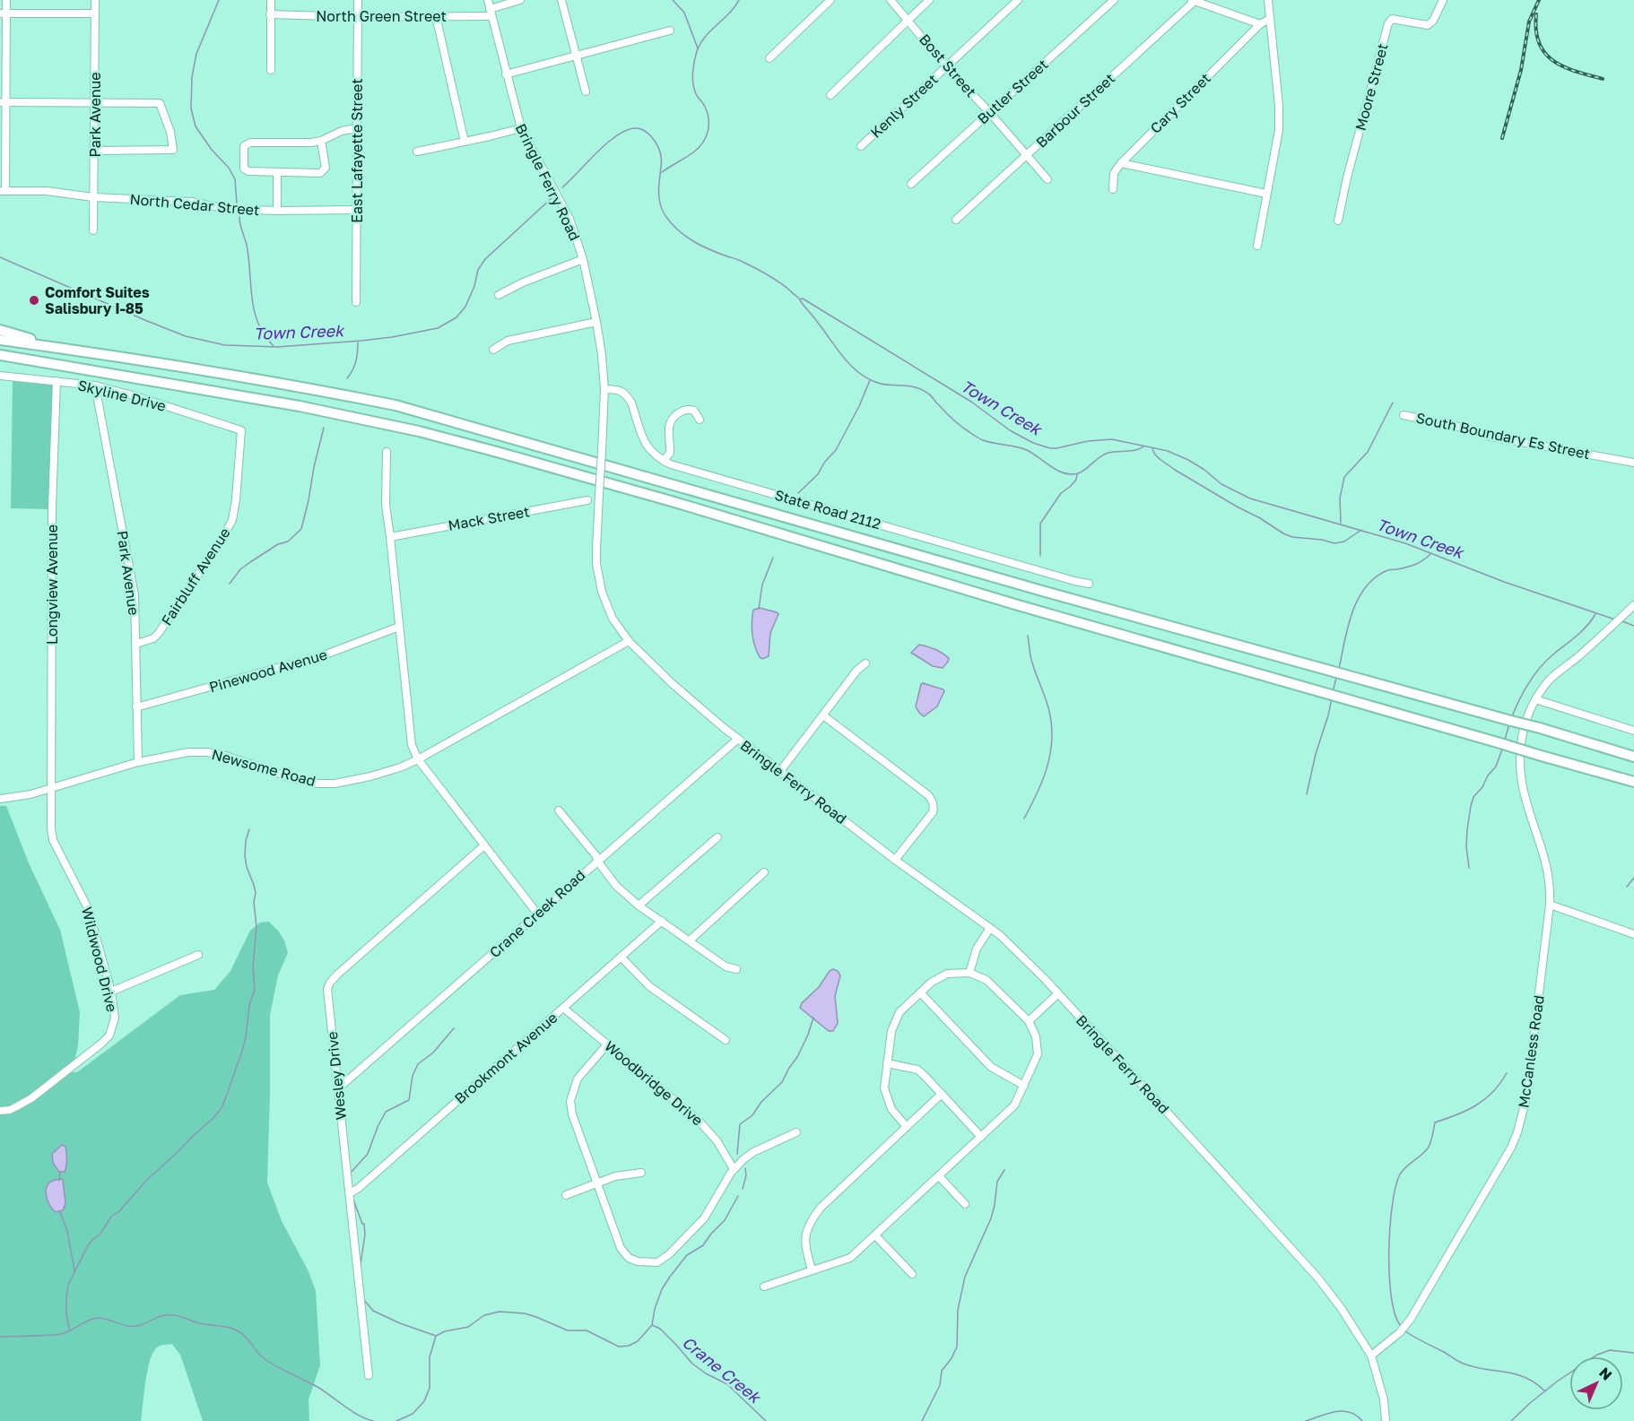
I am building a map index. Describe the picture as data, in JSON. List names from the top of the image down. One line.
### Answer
{"streets":{"street":["North Green Street","Bost Street","Moore Street","Butler Street","Cary Street","Kenly Street","Barbour Street","Park Avenue","East Lafayette Street","Bringle Ferry Road","North Cedar Street","Skyline Drive","South Boundary Es Street","State Road 2112","Mack Street","Fairbluff Avenue","Longview Avenue","Pinewood Avenue","Newsome Road","Crane Creek Road","Wildwood Drive","McCanless Road","Brookmont Avenue","Wesley Drive","Woodbridge Drive"]},"crossings":[["North Green Street","East Lafayette Street"],["North Green Street","Bringle Ferry Road"],["Bost Street","Butler Street"],["Bost Street","Kenly Street"],["Bost Street","Barbour Street"],["Park Avenue","North Cedar Street"],["Park Avenue","Skyline Drive"],["Park Avenue","Fairbluff Avenue"],["Park Avenue","Pinewood Avenue"],["Park Avenue","Newsome Road"],["East Lafayette Street","North Cedar Street"],["Bringle Ferry Road","State Road 2112"],["Bringle Ferry Road","Newsome Road"],["Bringle Ferry Road","Crane Creek Road"],["Bringle Ferry Road","McCanless Road"],["Skyline Drive","Fairbluff Avenue"],["Skyline Drive","Longview Avenue"],["Longview Avenue","Newsome Road"],["Longview Avenue","Wildwood Drive"],["Newsome Road","Wildwood Drive"],["Crane Creek Road","Wesley Drive"],["Brookmont Avenue","Wesley Drive"],["Brookmont Avenue","Woodbridge Drive"]],"water":["Town Creek","Crane Creek"],"places":["Comfort Suites Salisbury I-85"],"north":"top right"}
